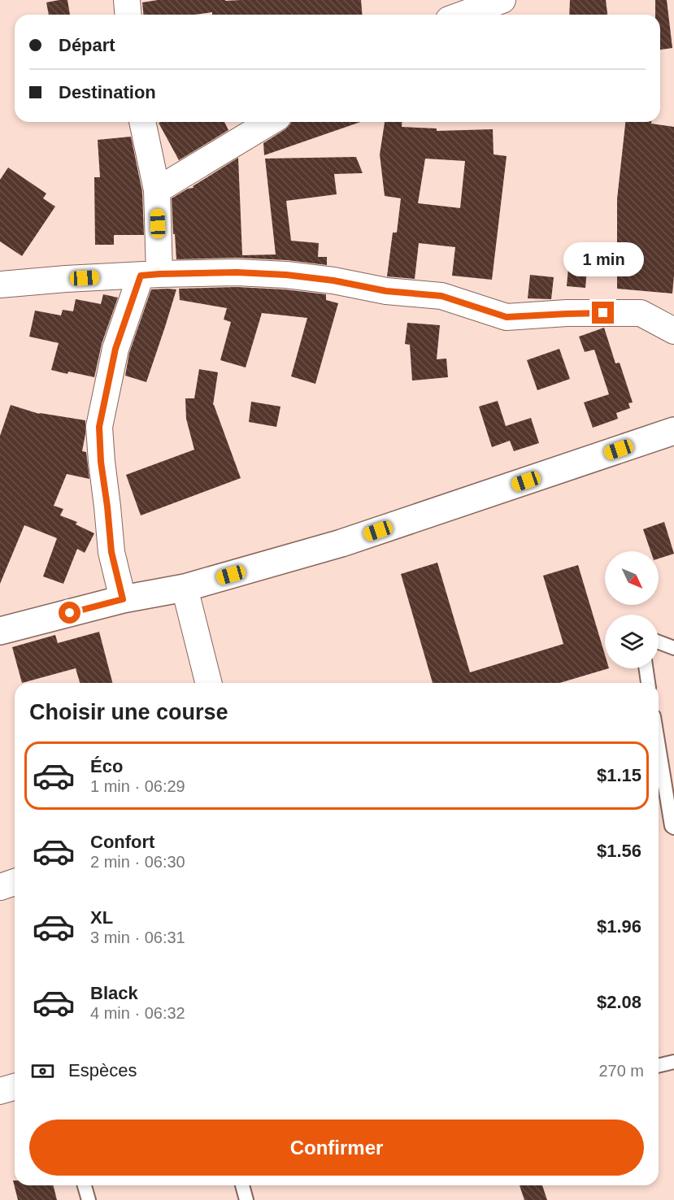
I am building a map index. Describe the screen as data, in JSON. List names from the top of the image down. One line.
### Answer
{"north":"bottom right","page":{"banner":["Départ","Destination"],"bubble":"1 min","heading":"Choisir une course","list":[{"name":"Éco","note":"1 min · 06:29","value":"$1.15"},{"name":"Confort","note":"2 min · 06:30","value":"$1.56"},{"name":"XL","note":"3 min · 06:31","value":"$1.96"},{"name":"Black","note":"4 min · 06:32","value":"$2.08"}],"pay":["Espèces","270 m"],"buttons":"Confirmer"}}
